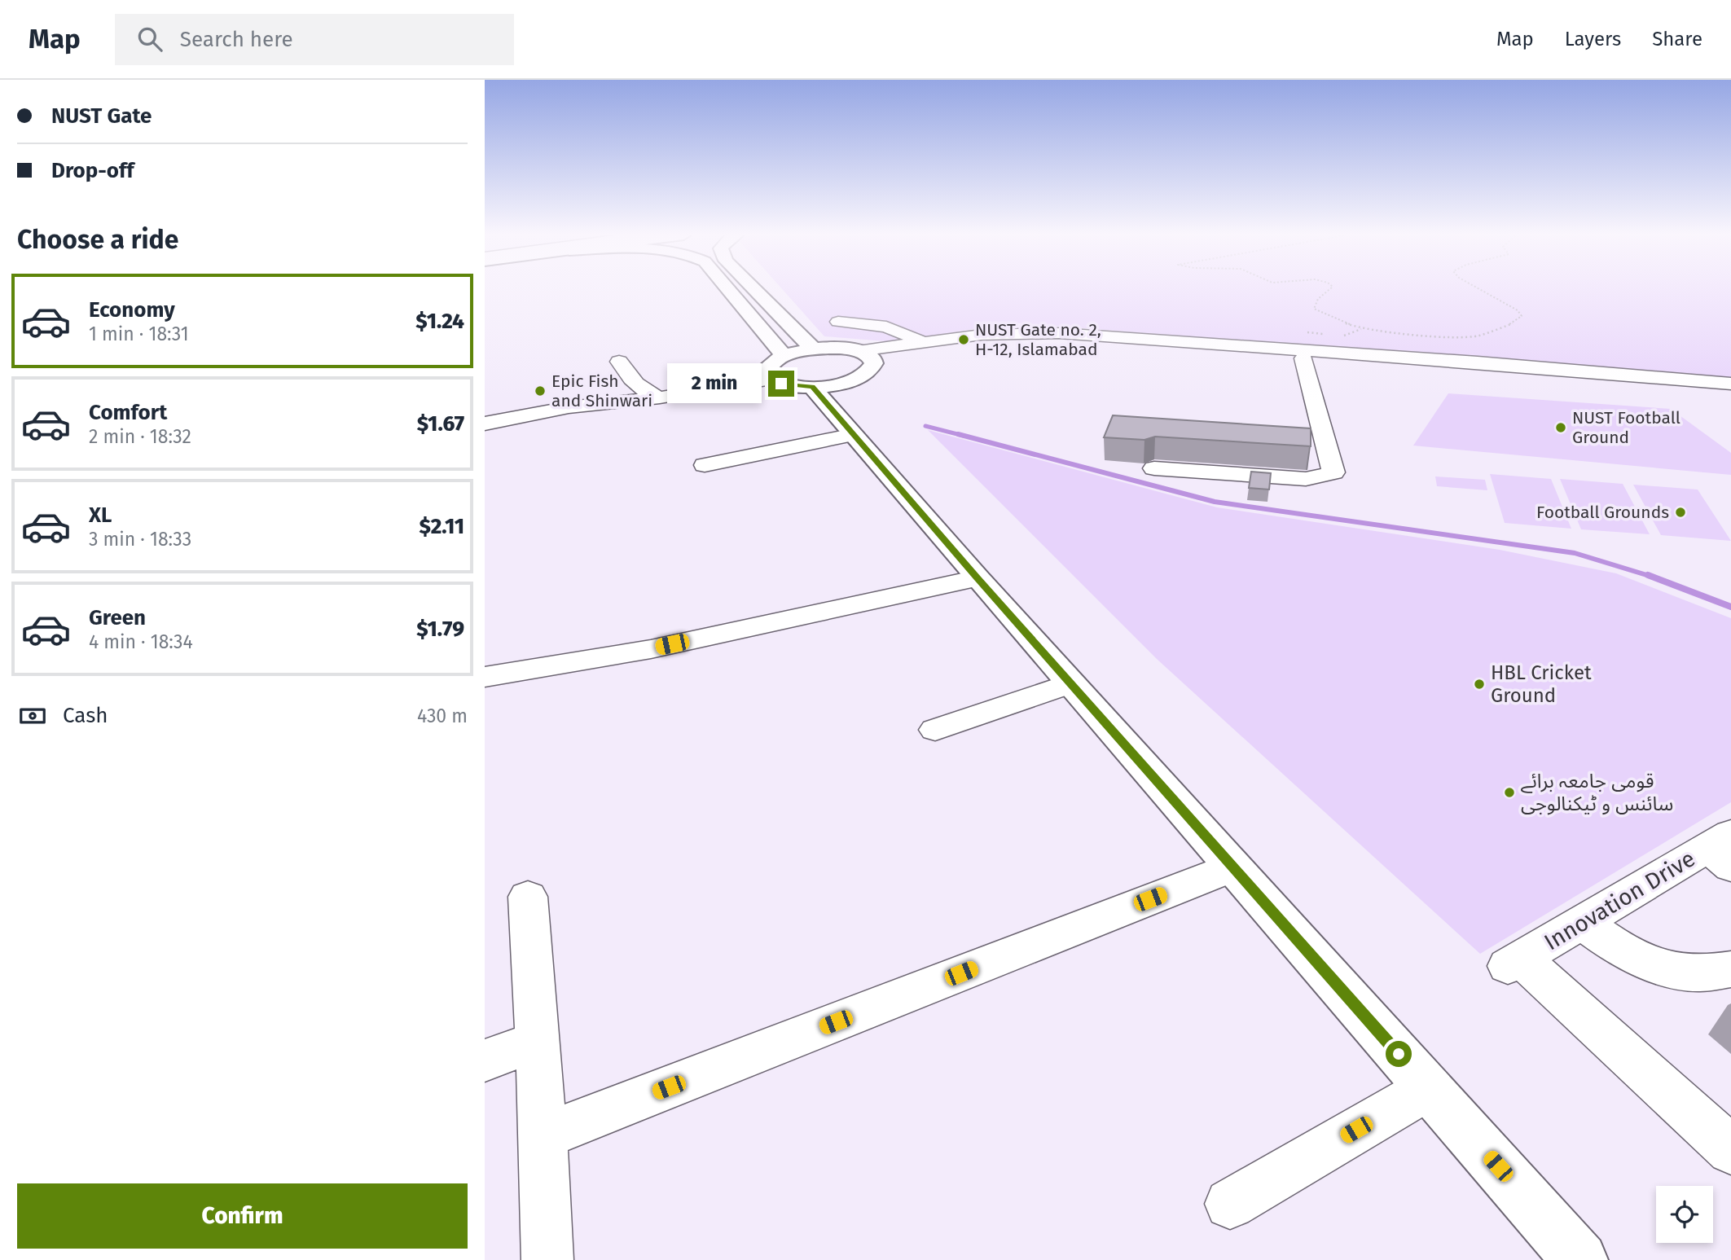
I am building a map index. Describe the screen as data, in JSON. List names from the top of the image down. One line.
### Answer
{"streets":{"street":["Innovation Drive"]},"places":["NUST Gate no. 2, H-12, Islamabad","Epic Fish and Shinwari","NUST Football Ground","Football Grounds","HBL Cricket Ground","قومی جامعہ برائے سائنس و ٹیکنالوجی"],"page":{"header":"Map","search":"Search here","nav":["Map","Layers","Share"],"banner":["NUST Gate","Drop-off"],"heading":"Choose a ride","list":[{"name":"Economy","note":"1 min · 18:31","value":"$1.24"},{"name":"Comfort","note":"2 min · 18:32","value":"$1.67"},{"name":"XL","note":"3 min · 18:33","value":"$2.11"},{"name":"Green","note":"4 min · 18:34","value":"$1.79"}],"bubble":"2 min","pay":["Cash","430 m"],"buttons":"Confirm"}}
